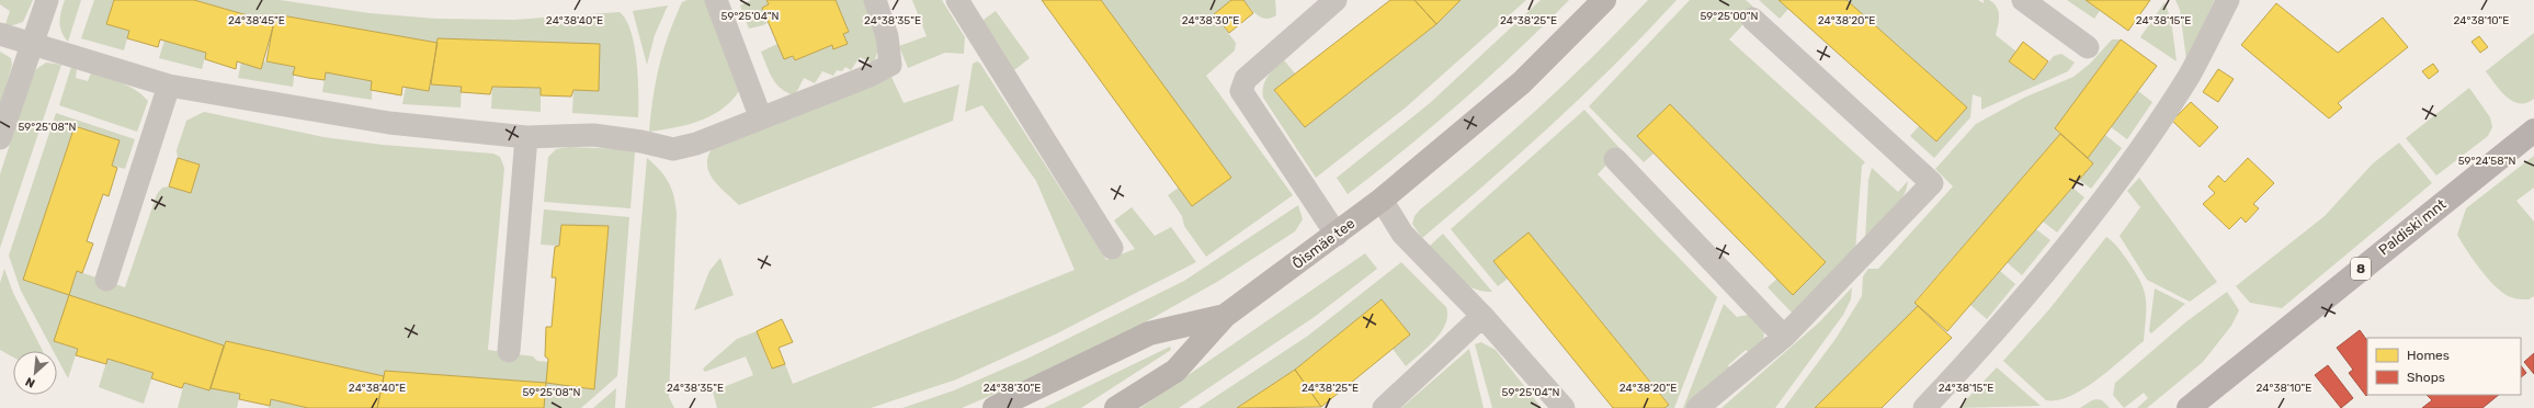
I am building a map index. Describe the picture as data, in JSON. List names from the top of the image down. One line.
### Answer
{"streets":{"main road":["Paldiski mnt","Õismäe tee","8"]},"legend":["Homes","Shops"],"north":"bottom left","coordinates":["59°25'04\"N","59°25'00\"N","24°38'45\"E","24°38'40\"E","24°38'35\"E","24°38'30\"E","24°38'25\"E","24°38'20\"E","24°38'15\"E","24°38'10\"E","59°25'08\"N","59°24'58\"N"]}
